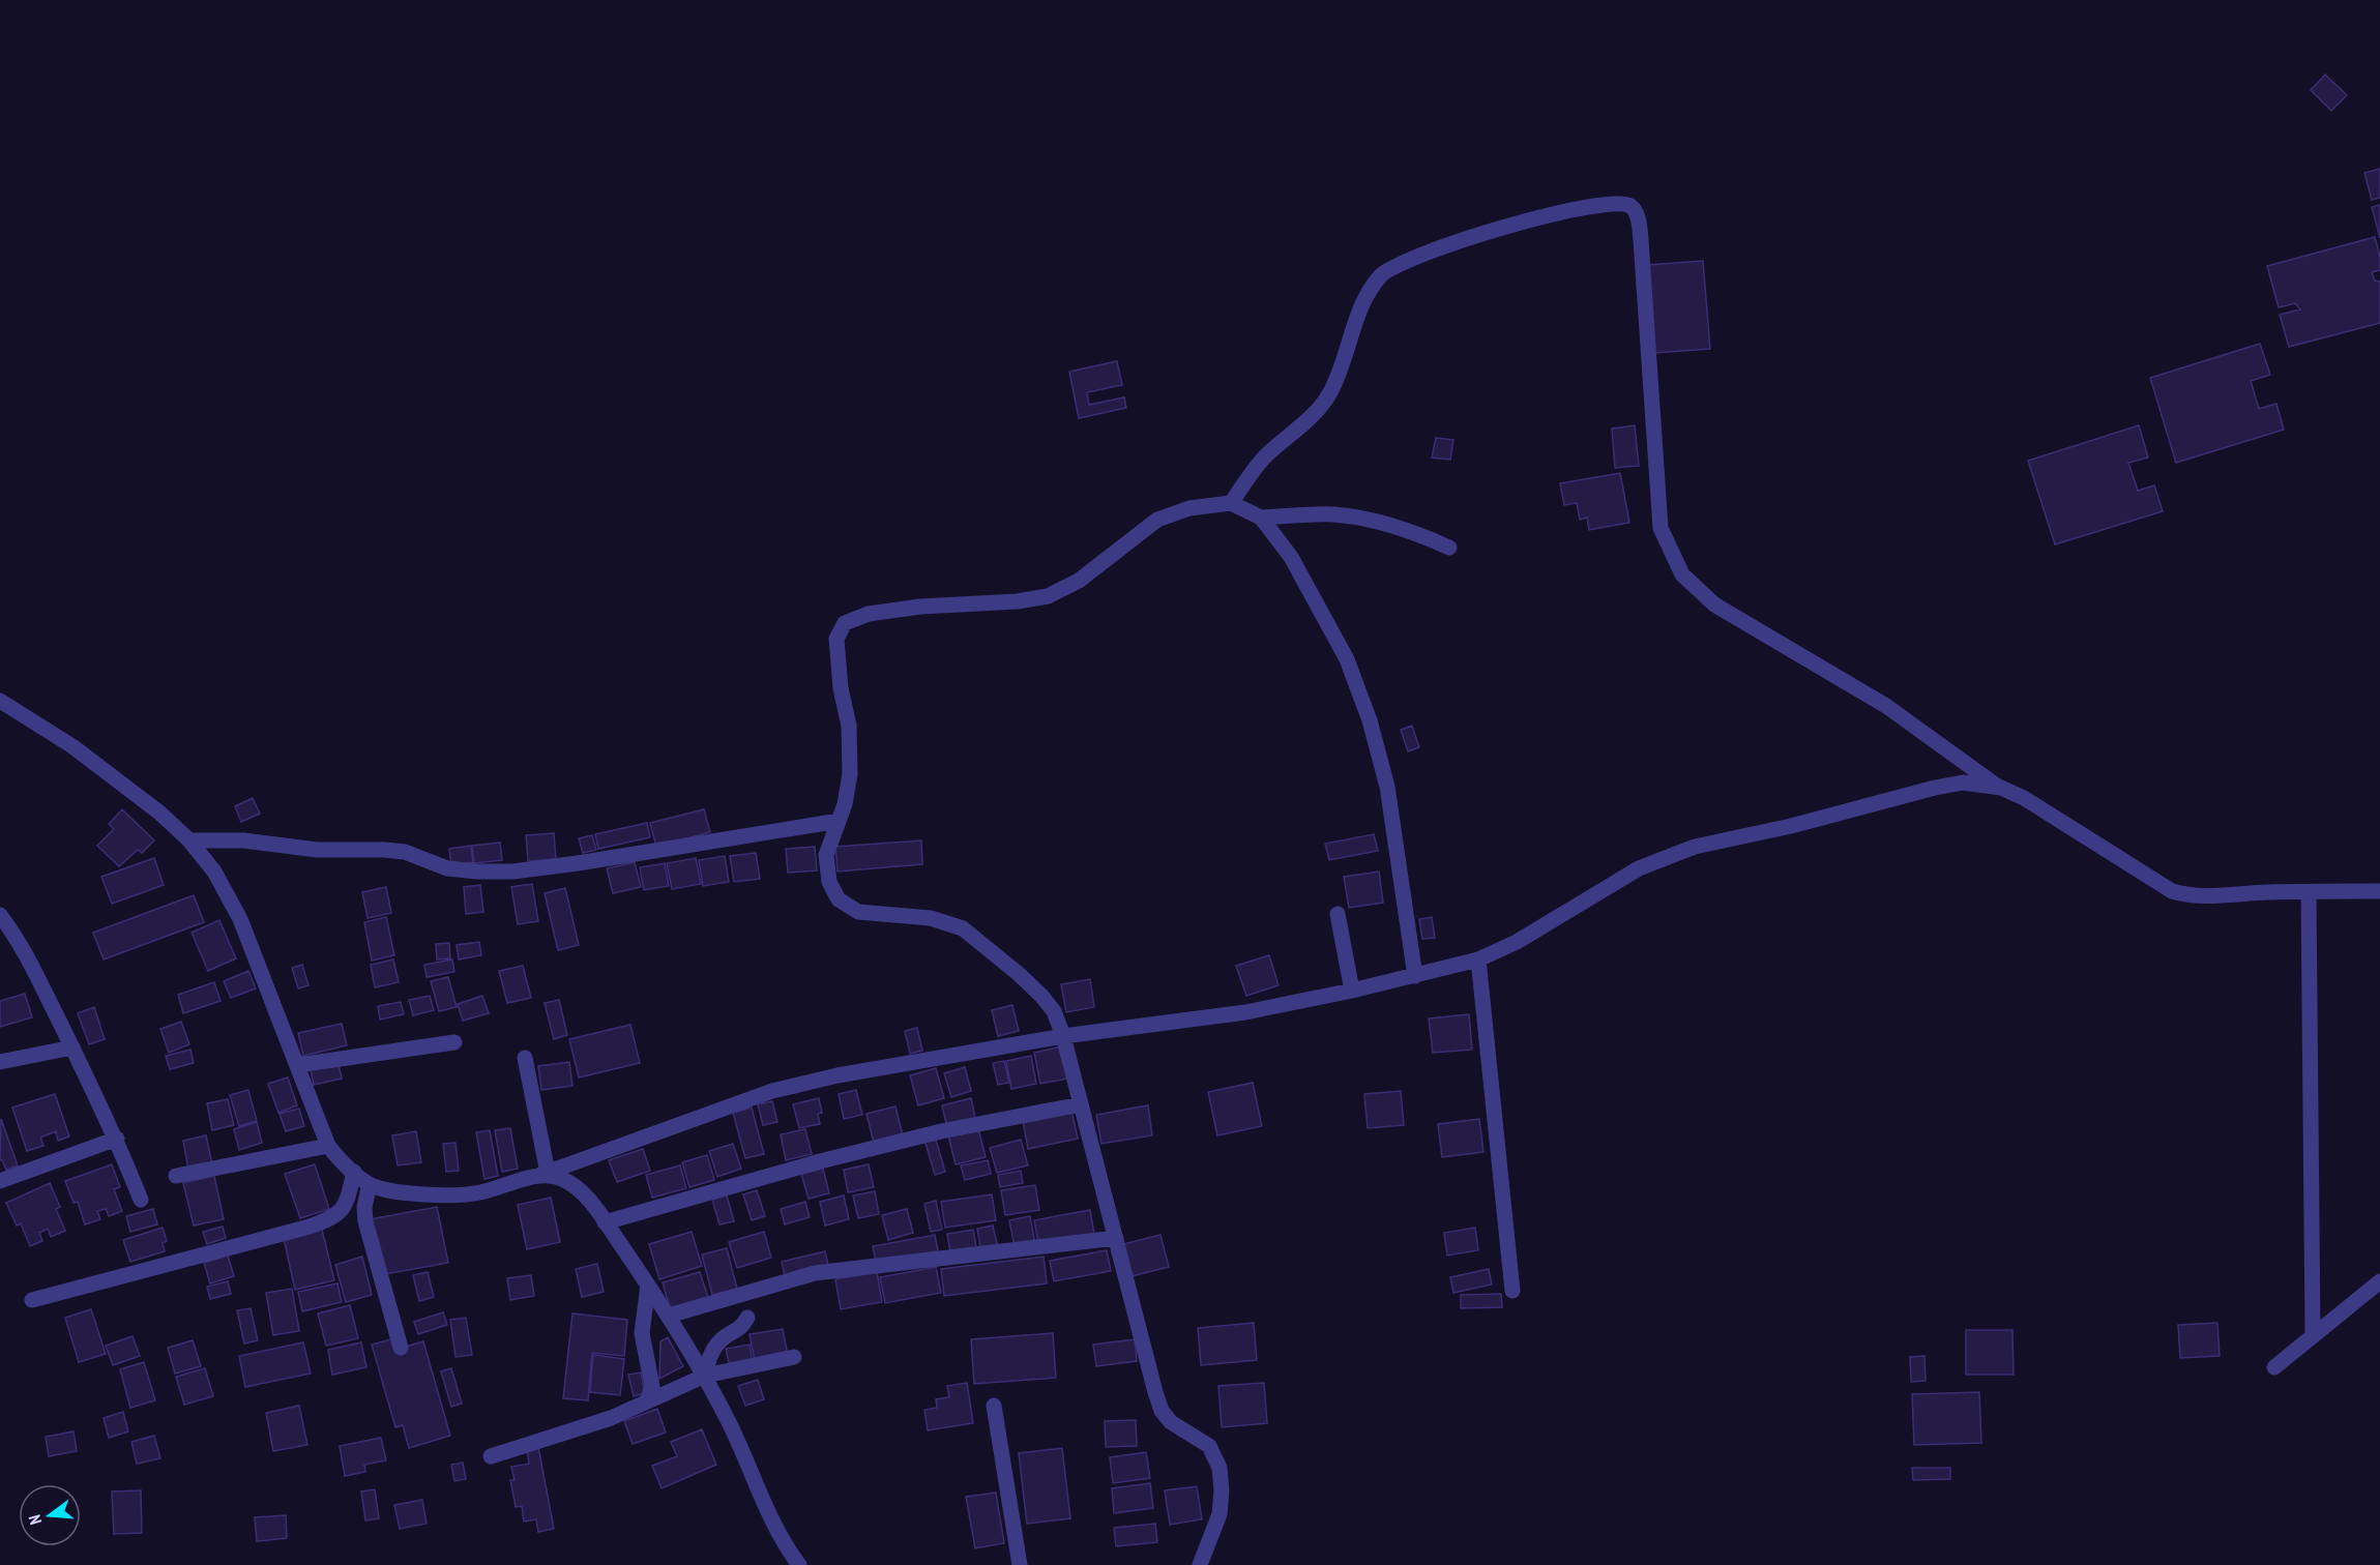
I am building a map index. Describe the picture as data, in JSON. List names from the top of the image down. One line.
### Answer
{"north":"left"}
